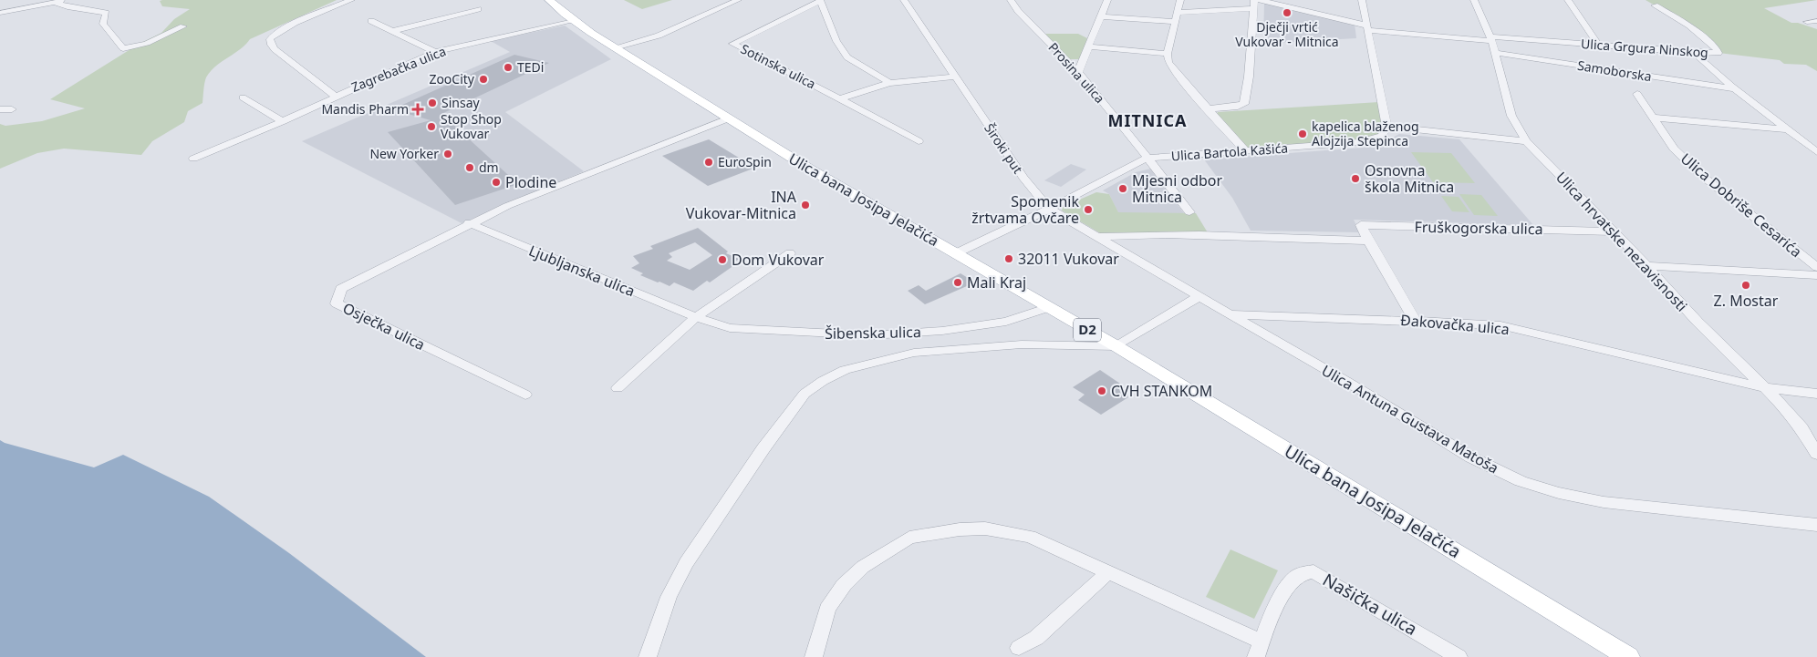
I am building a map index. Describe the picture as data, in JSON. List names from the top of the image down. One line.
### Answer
{"streets":{"main road":["Ulica bana Josipa Jelačića","D2"],"street":["Ulica Grgura Ninskog","Sotinska ulica","Zagrebačka ulica","Samoborska","Prosina ulica","Široki put","Ulica Bartola Kašića","Ulica Dobriše Cesarića","Fruškogorska ulica","Ulica hrvatske nezavisnosti","Ljubljanska ulica","Đakovačka ulica","Osječka ulica","Šibenska ulica","Ulica Antuna Gustava Matoša","Našička ulica"]},"crossings":[["Ulica Grgura Ninskog","Ulica hrvatske nezavisnosti"],["Zagrebačka ulica","Ulica bana Josipa Jelačića"],["Samoborska","Ulica hrvatske nezavisnosti"],["Prosina ulica","Ulica Bartola Kašića"],["Široki put","Đakovačka ulica"],["Ulica bana Josipa Jelačića","Šibenska ulica"],["Fruškogorska ulica","Ulica hrvatske nezavisnosti"],["Fruškogorska ulica","Đakovačka ulica"],["Ulica hrvatske nezavisnosti","Đakovačka ulica"],["Ljubljanska ulica","Osječka ulica"],["Ljubljanska ulica","Šibenska ulica"],["Đakovačka ulica","Ulica Antuna Gustava Matoša"]],"districts":["MITNICA"],"places":{"other":["Dječji vrtić Vukovar - Mitnica","TEDi","ZooCity","Sinsay","Stop Shop Vukovar","kapelica blaženog Alojzija Stepinca","New Yorker","EuroSpin","dm","Osnovna škola Mitnica","Plodine","Mjesni odbor Mitnica","INA Vukovar-Mitnica","Spomenik žrtvama Ovčare","32011 Vukovar","Dom Vukovar","Mali Kraj","Z. Mostar","CVH STANKOM"],"health":["Mandis Pharm"]}}
